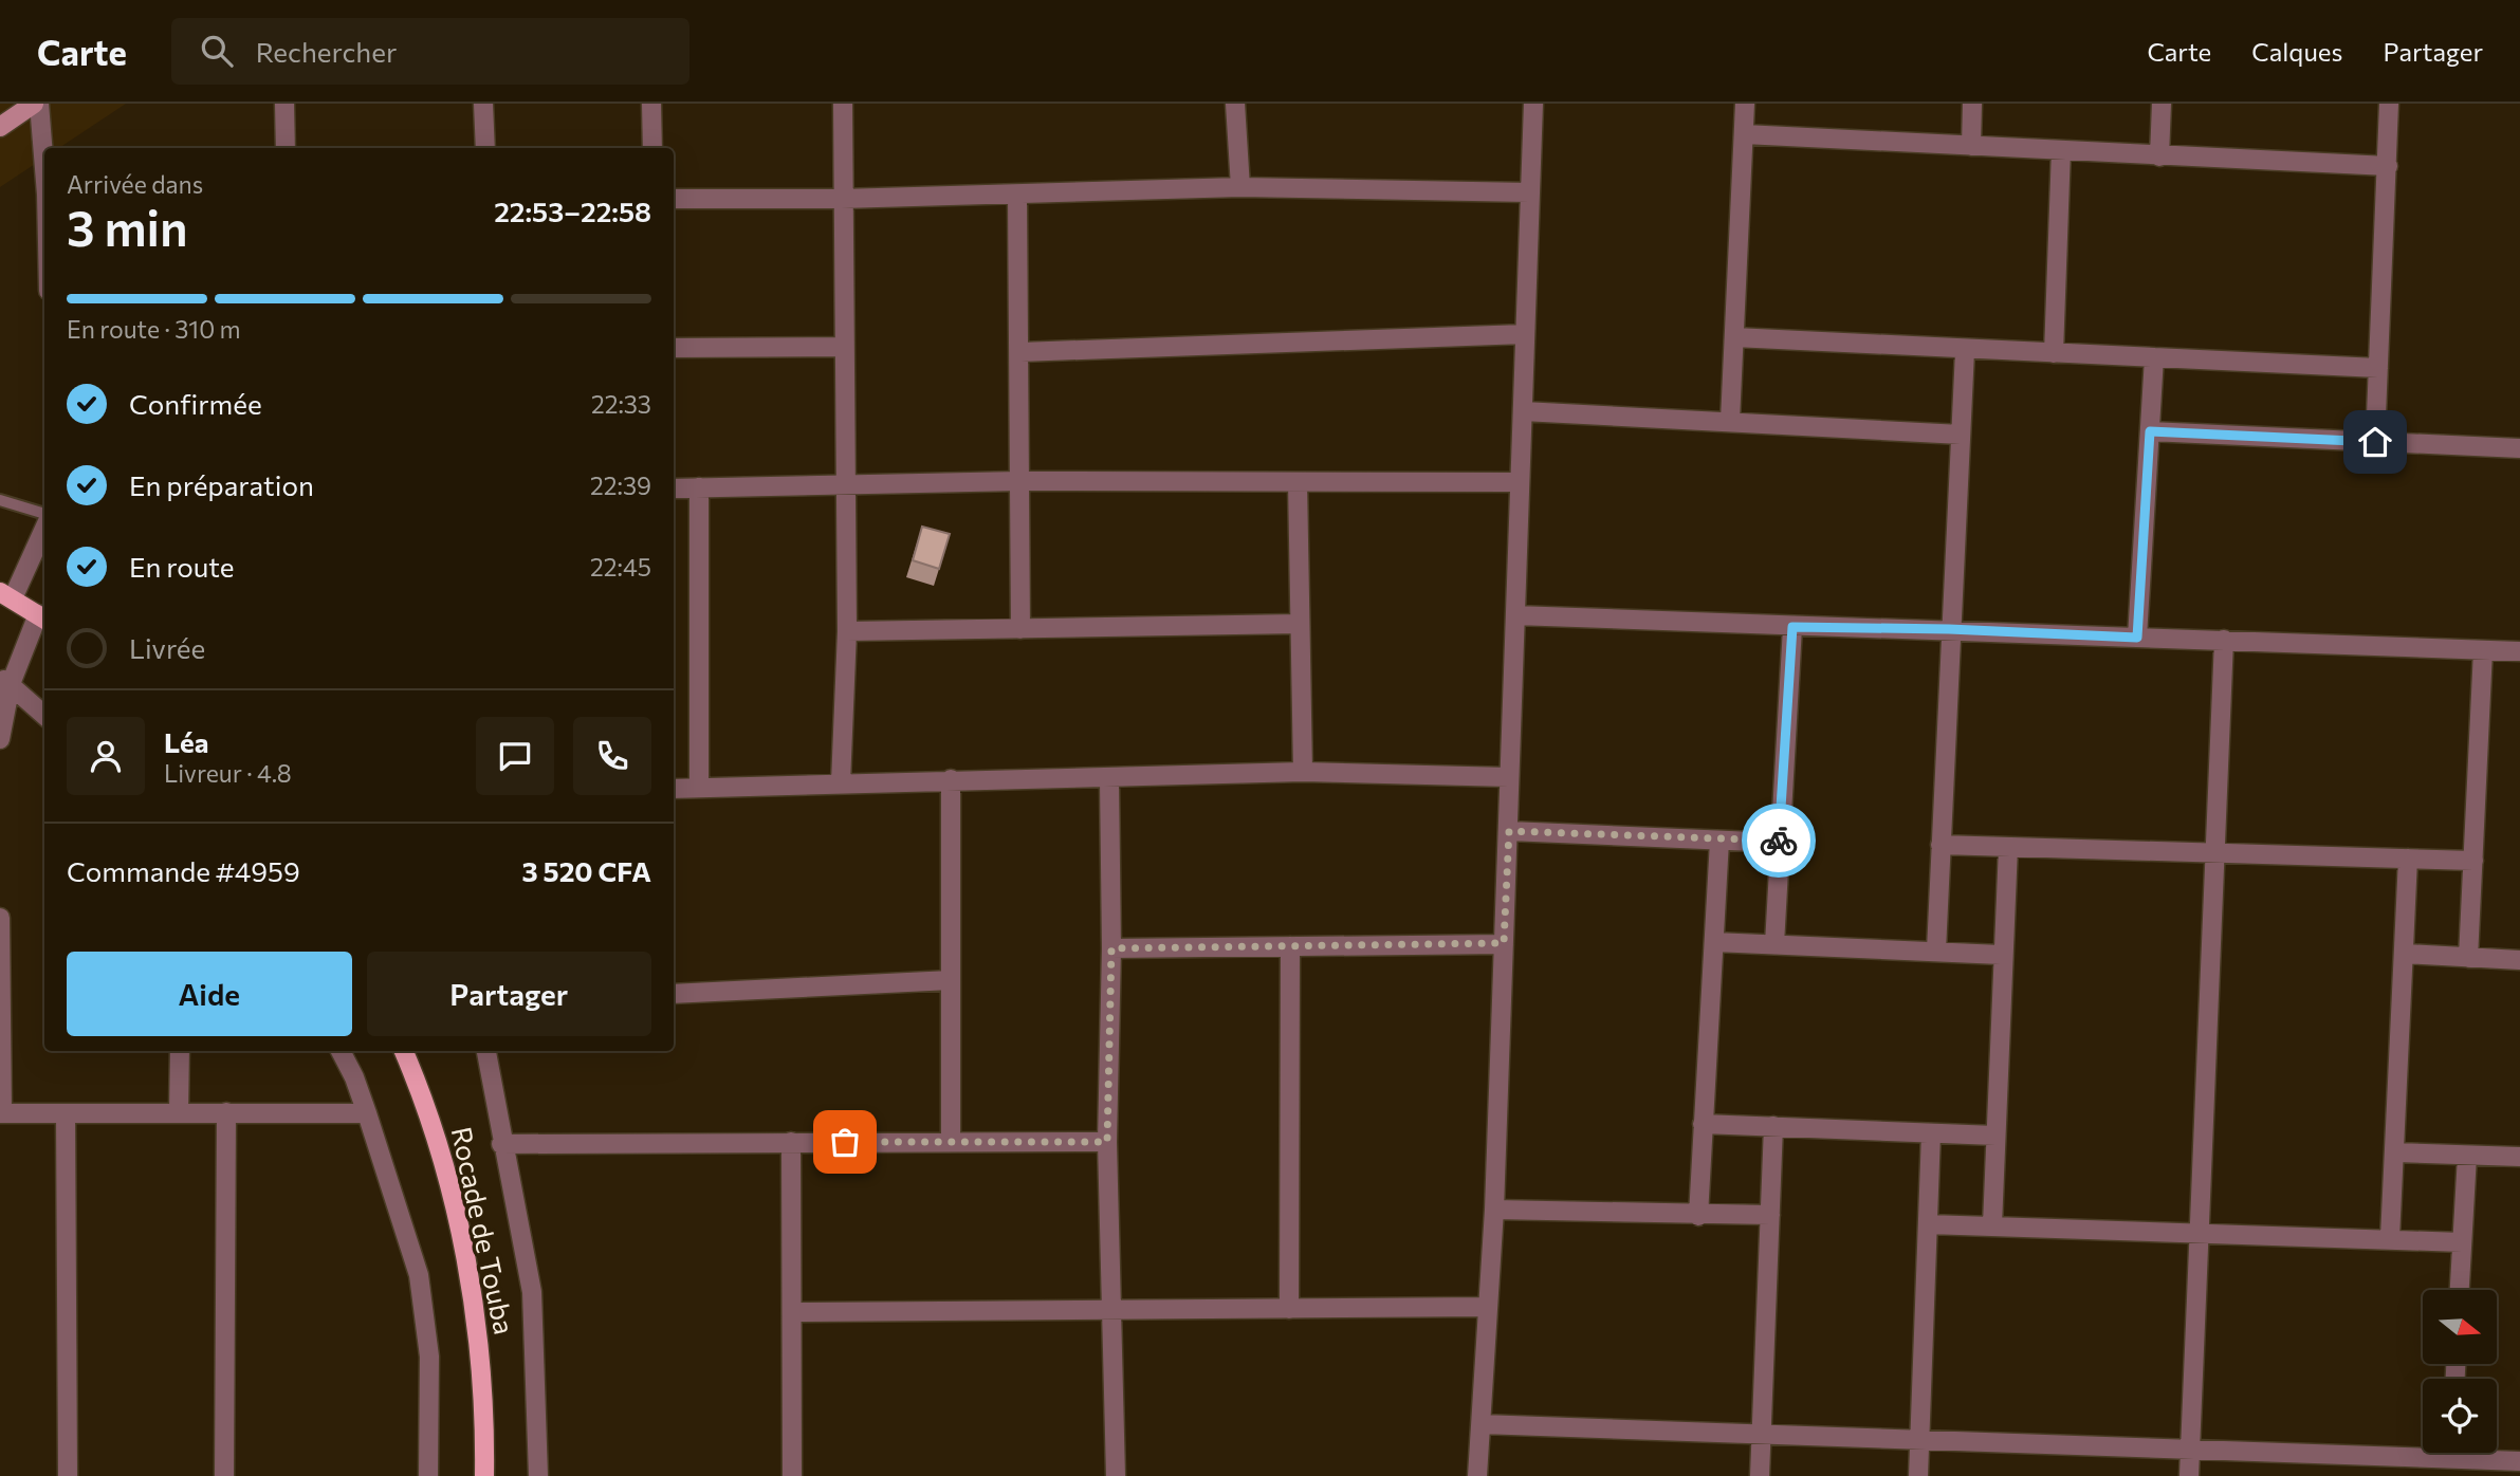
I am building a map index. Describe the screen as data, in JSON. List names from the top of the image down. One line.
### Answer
{"streets":{"main road":["Rocade de Touba"]},"north":"right","page":{"header":"Carte","search":"Rechercher","nav":["Carte","Calques","Partager"],"heading":["3 min","Arrivée dans","22:53–22:58"],"panel":["Léa","Livreur · 4.8","Commande #4959","3 520 CFA"],"bar":"En route · 310 m","list":[["Confirmée","22:33"],["En préparation","22:39"],["En route","22:45"],"Livrée"],"buttons":["Aide","Partager"]}}
